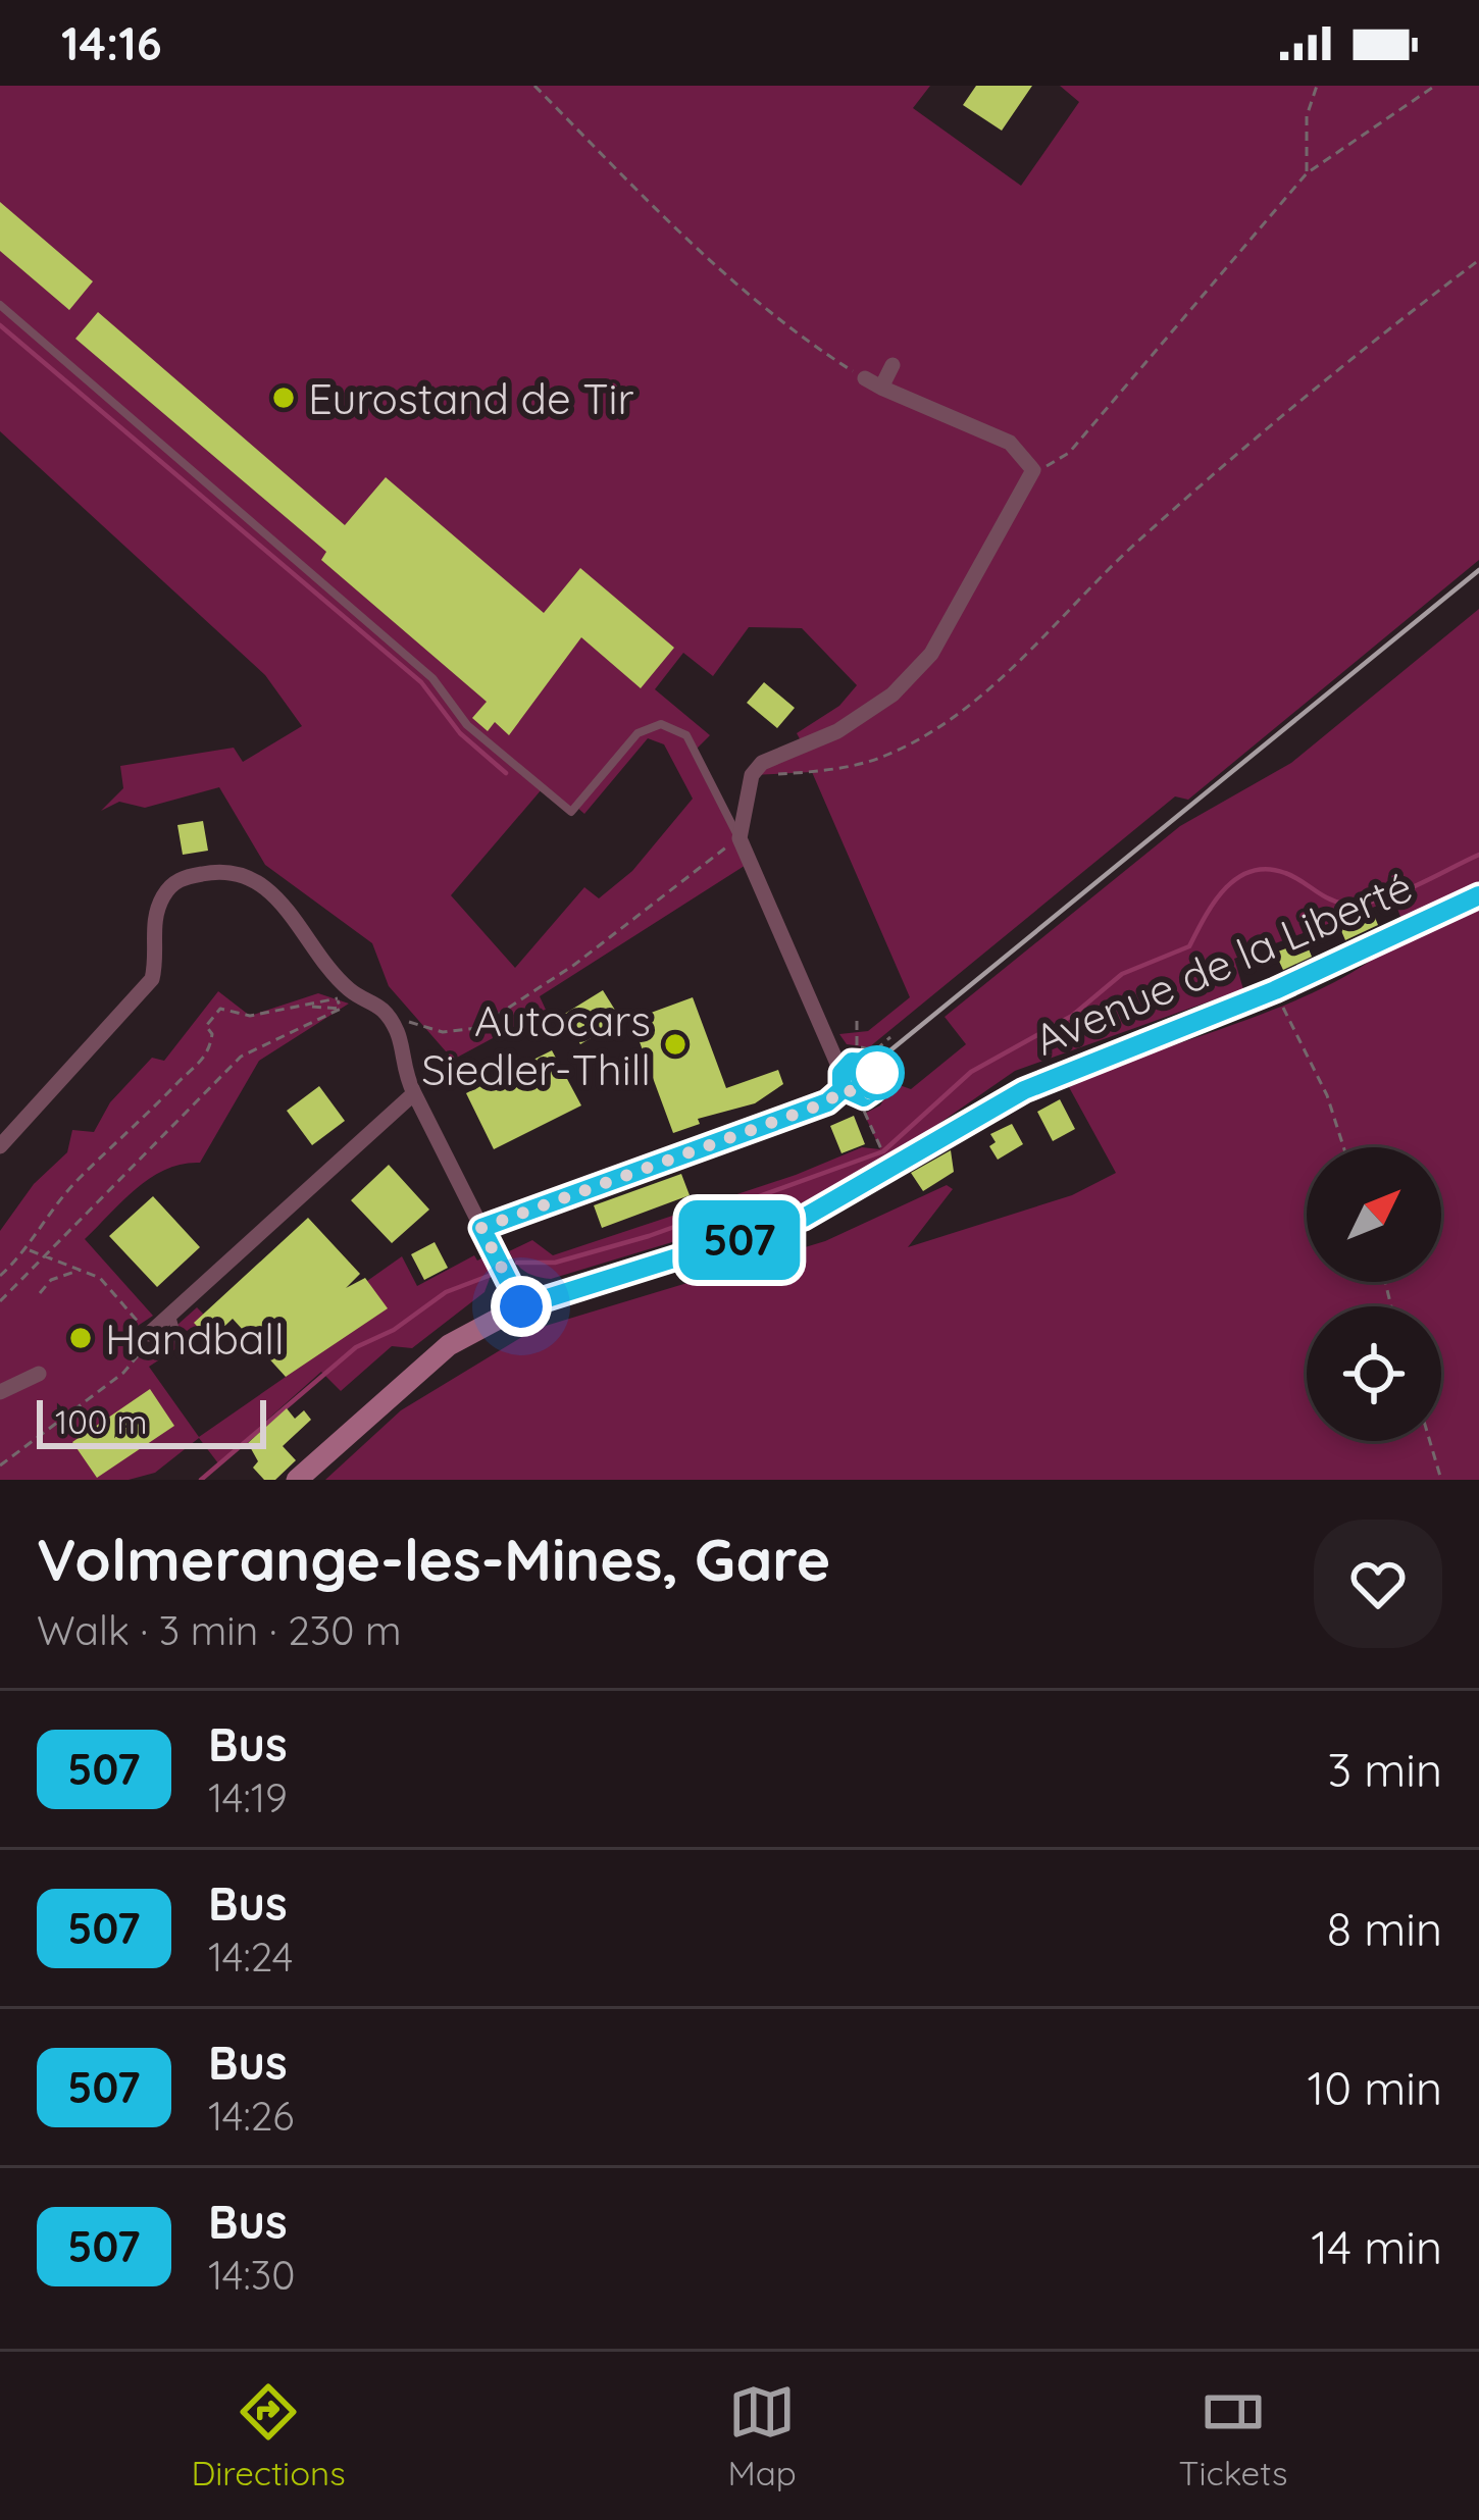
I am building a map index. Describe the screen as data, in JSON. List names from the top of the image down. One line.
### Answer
{"streets":{"main road":["Avenue de la Liberté"]},"places":["Eurostand de Tir","Autocars Siedler-Thill","Handball"],"lines":["bus line 507"],"scale_bar":"100 m","north":"top right","page":{"status":"14:16","on_map":"507","scale":"100 m","heading":["Volmerange-les-Mines, Gare","Walk · 3 min · 230 m"],"list":[{"mark":"507","name":"Bus","note":"14:19","value":"3 min"},{"mark":"507","name":"Bus","note":"14:24","value":"8 min"},{"mark":"507","name":"Bus","note":"14:26","value":"10 min"},{"mark":"507","name":"Bus","note":"14:30","value":"14 min"}],"tabs":["Directions","Map","Tickets"]}}
